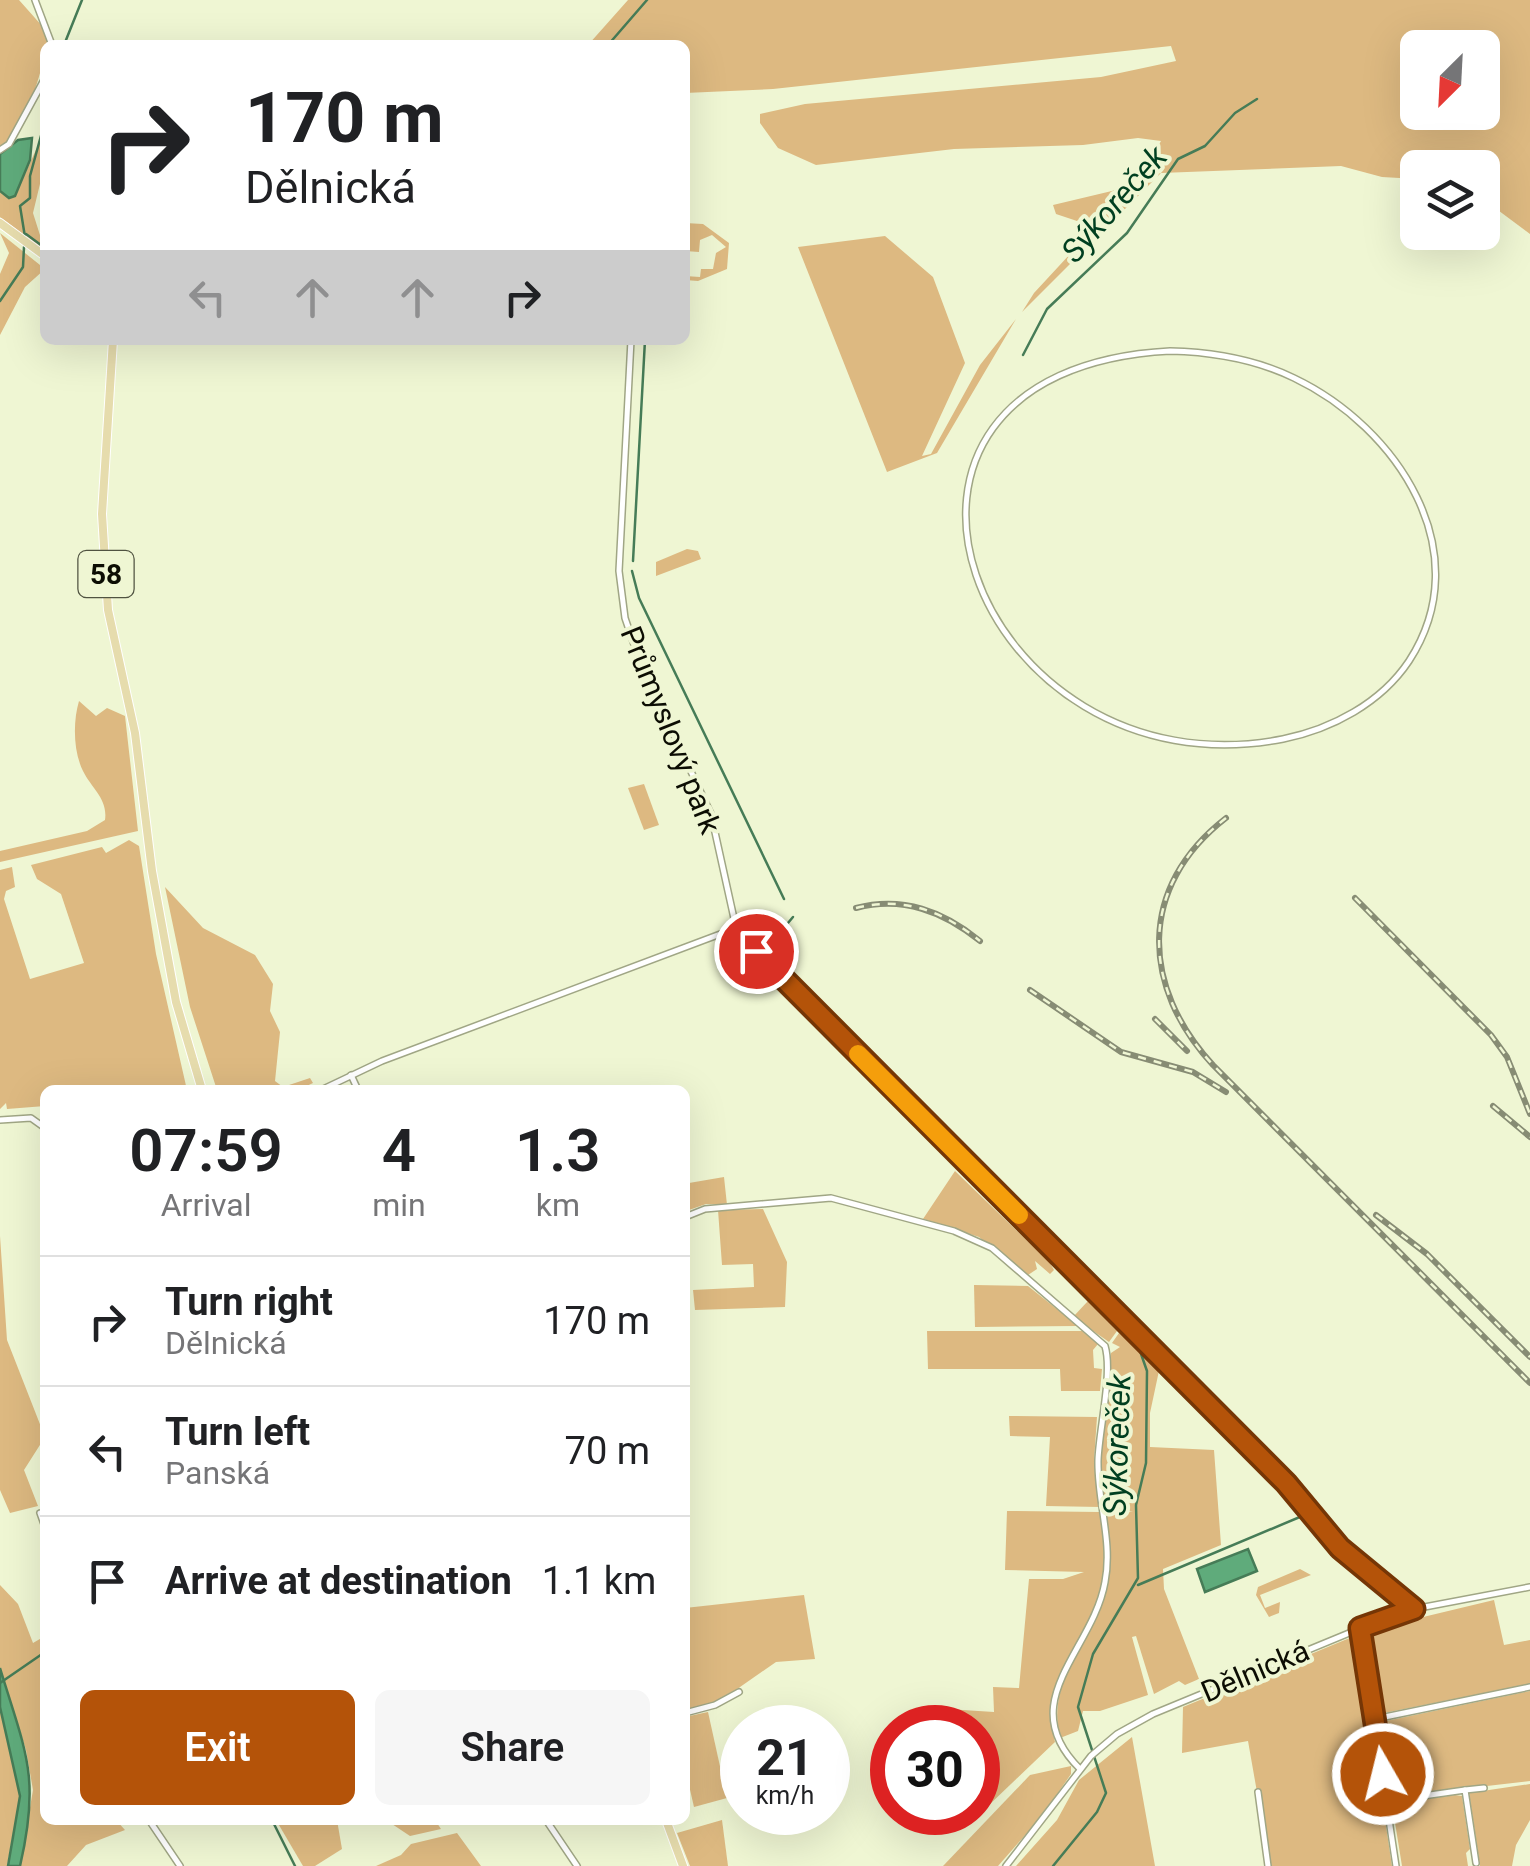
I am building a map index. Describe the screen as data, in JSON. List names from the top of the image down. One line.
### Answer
{"streets":{"main road":["58"],"street":["Průmyslový park","Dělnická"]},"water":["Sýkoreček"],"north":"bottom left","page":{"turn":["170 m","Dělnická"],"eta":["07:59","Arrival","4","min","1.3","km"],"list":[{"name":"Turn right","note":"Dělnická","value":"170 m"},{"name":"Turn left","note":"Panská","value":"70 m"},{"name":"Arrive at destination","value":"1.1 km"}],"buttons":["Exit","Share"],"speed":"21 km/h","limit":"30"}}
